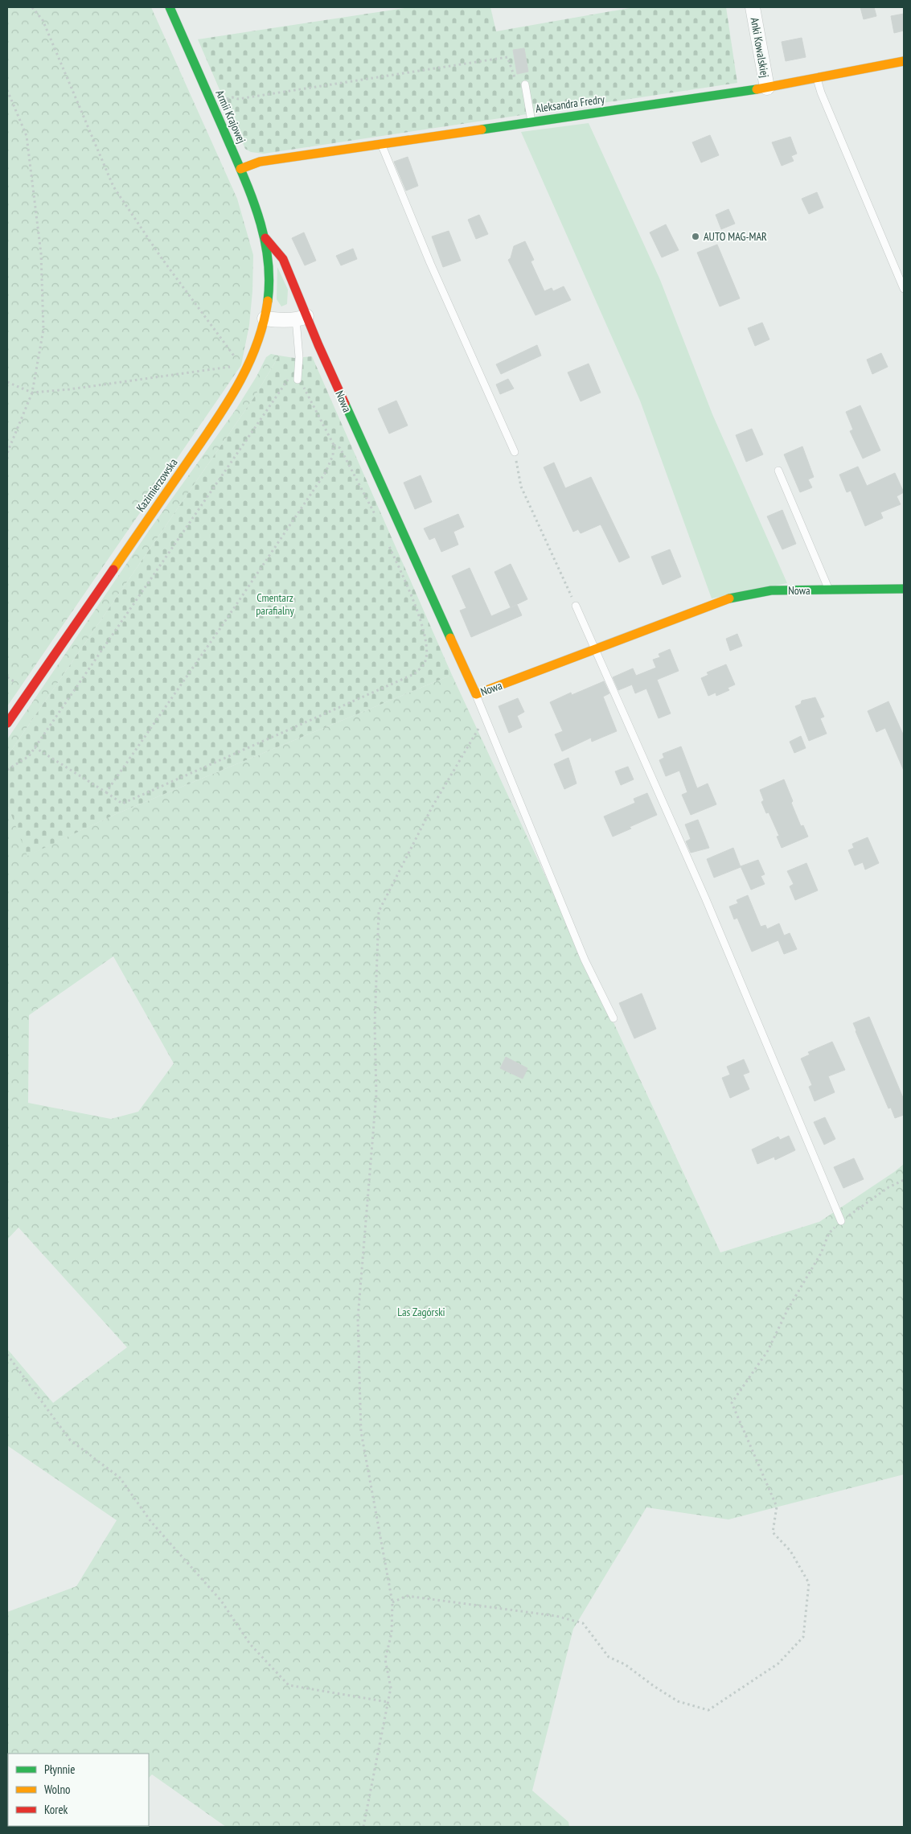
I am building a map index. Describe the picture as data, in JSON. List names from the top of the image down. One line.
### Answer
{"streets":{"street":["Anki Kowalskiej","Aleksandra Fredry","Armii Krajowej","Nowa","Kazimierzowska"]},"crossings":[["Anki Kowalskiej","Aleksandra Fredry"],["Aleksandra Fredry","Armii Krajowej"],["Armii Krajowej","Nowa"],["Armii Krajowej","Kazimierzowska"],["Nowa","Kazimierzowska"]],"parks":["Cmentarz parafialny","Las Zagórski"],"places":["AUTO MAG-MAR"],"legend":["Płynnie","Wolno","Korek"]}
